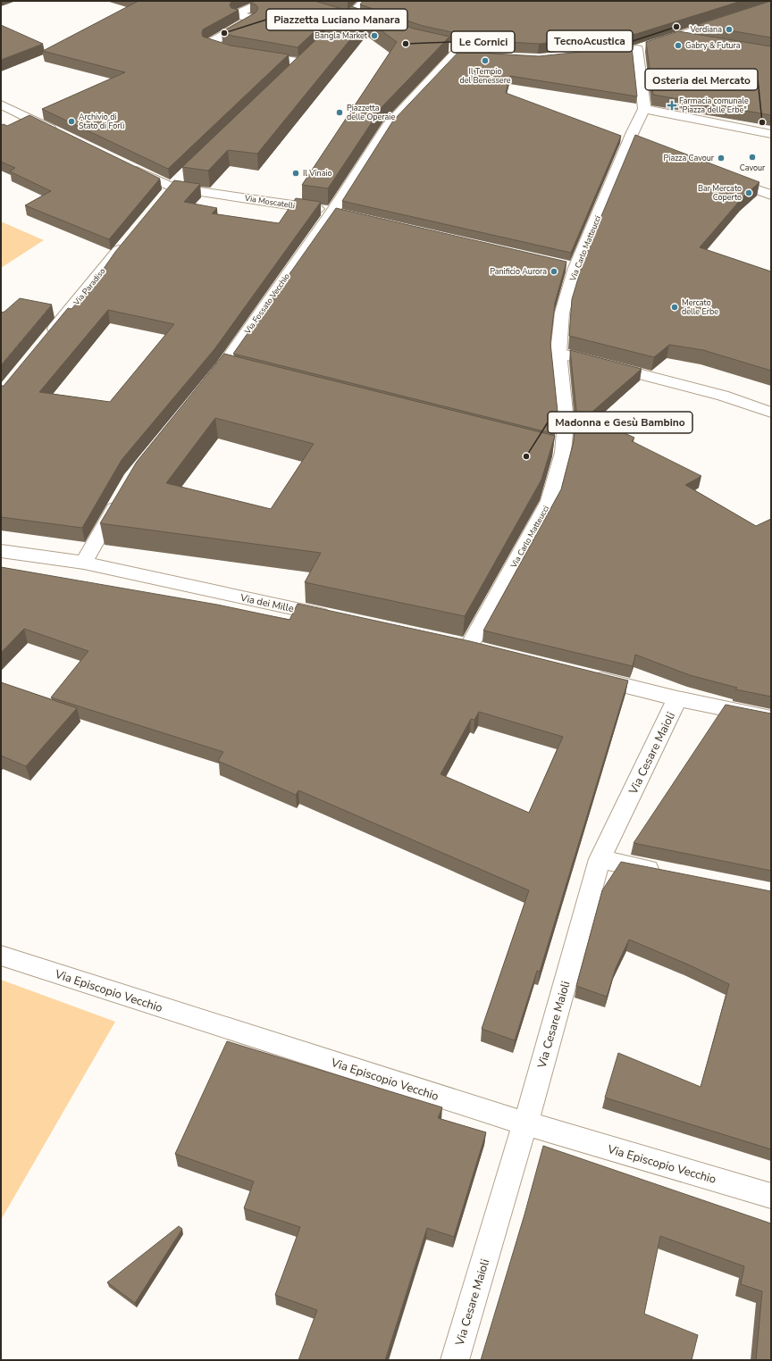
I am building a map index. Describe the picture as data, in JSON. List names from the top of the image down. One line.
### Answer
{"streets":{"street":["Via Moscatelli","Via Carlo Matteucci","Via Paradiso","Via Fossato Vecchio","Via dei Mille","Via Cesare Maioli","Via Episcopio Vecchio"]},"crossings":[["Via Moscatelli","Via Fossato Vecchio"],["Via Cesare Maioli","Via Episcopio Vecchio"]],"places":{"other":["TecnoAcustica","Verdiana","Piazzetta Luciano Manara","Bangla Market","Le Cornici","Gabry & Futura","Il Tempio del Benessere","Piazzetta delle Operaie","Archivio di Stato di Forlì","Osteria del Mercato","Cavour","Piazza Cavour","Il Vinaio","Bar Mercato Coperto","Panificio Aurora","Mercato delle Erbe","Madonna e Gesù Bambino"],"health":["Farmacia comunale \"Piazza delle Erbe\""]}}
